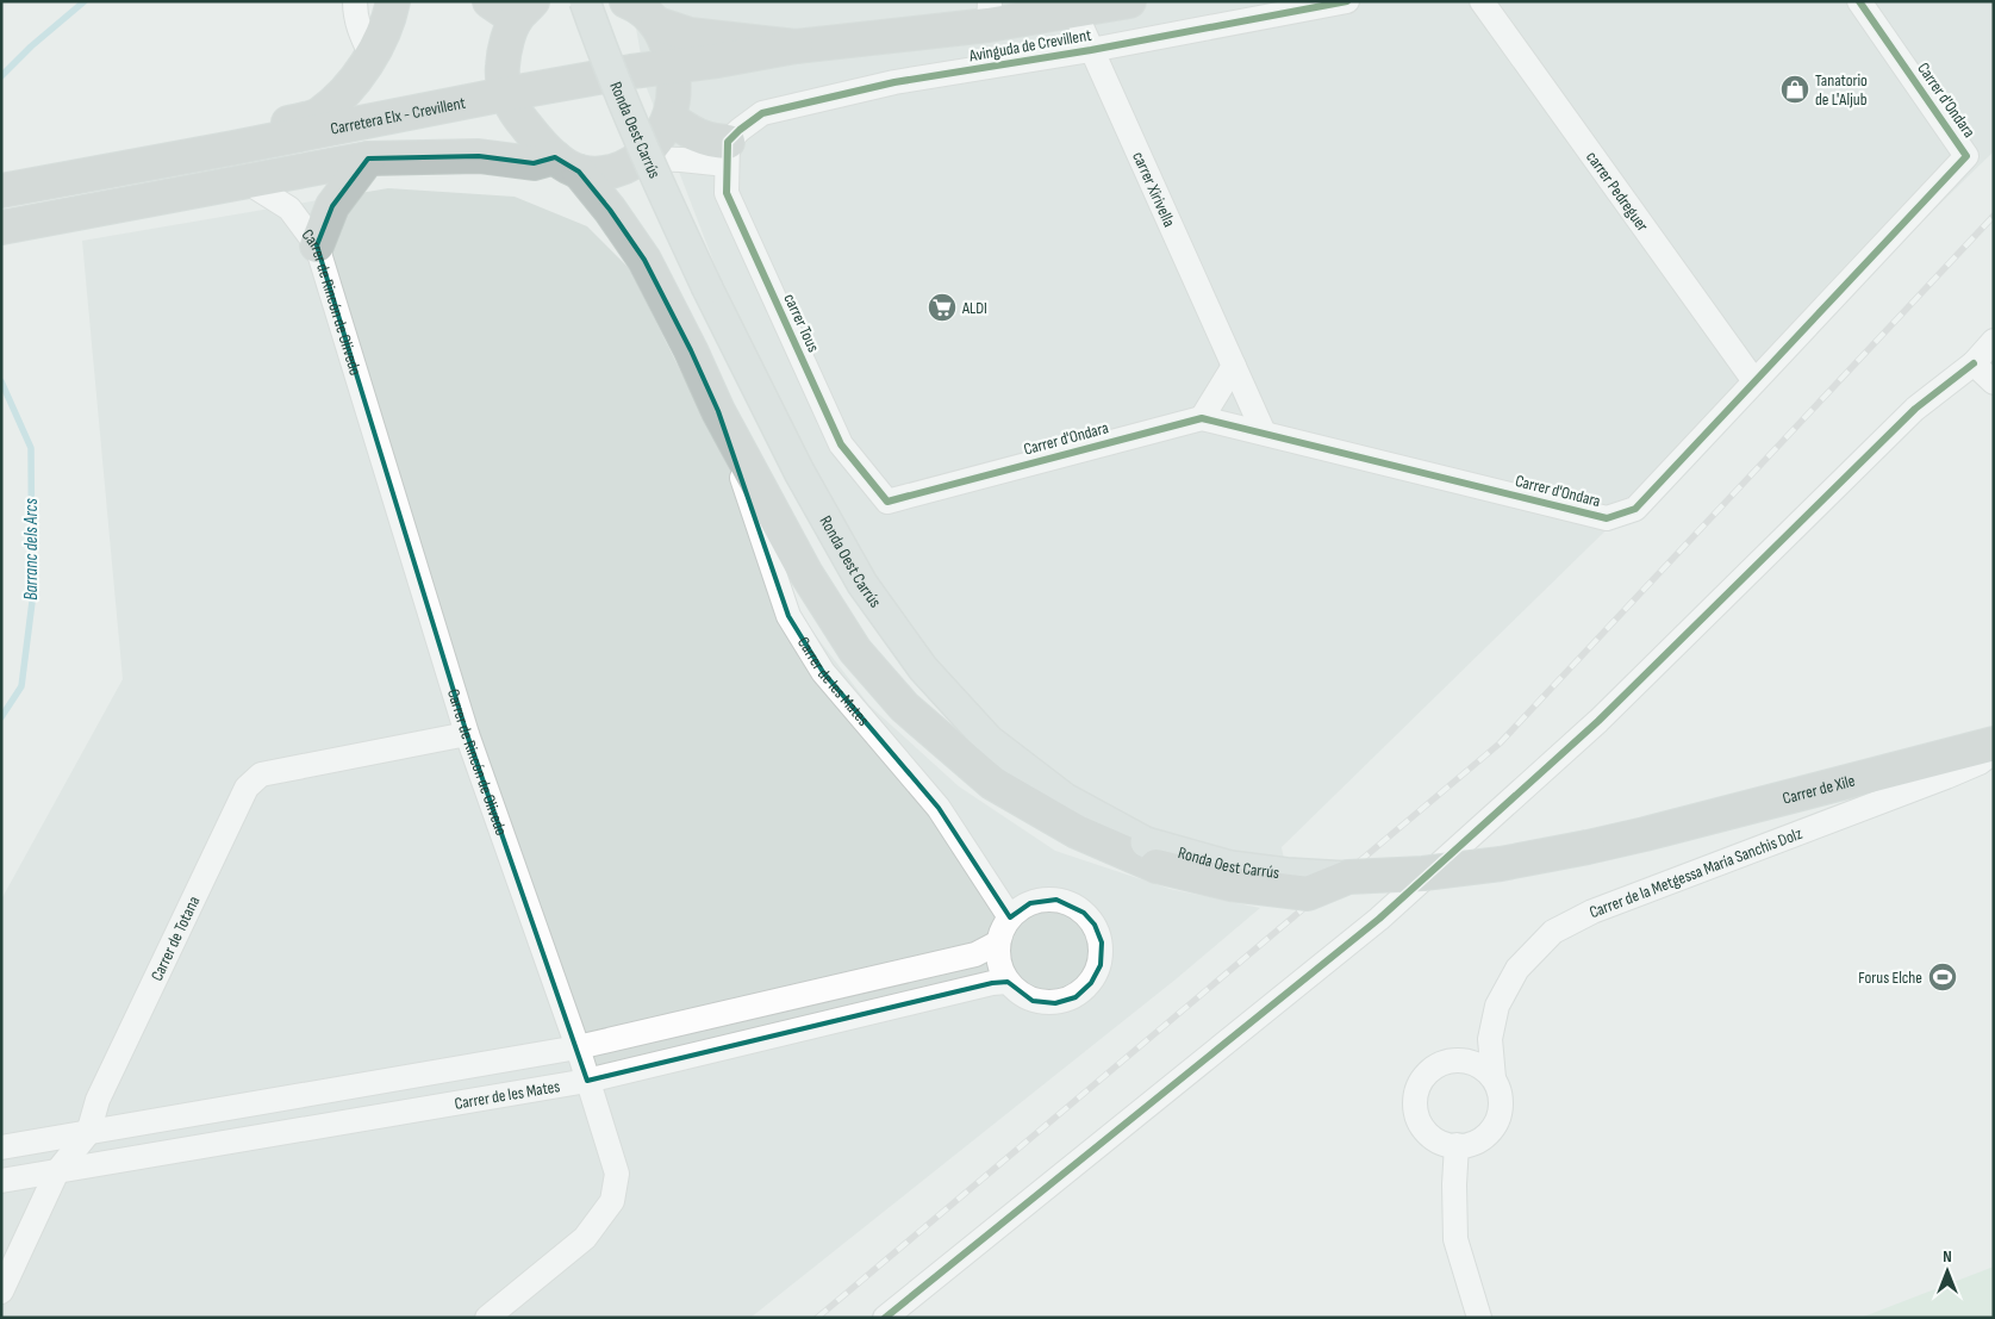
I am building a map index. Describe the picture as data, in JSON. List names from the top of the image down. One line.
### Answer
{"streets":{"highway":["Avinguda de Crevillent","Carretera Elx - Crevillent","Ronda Oest Carrús","Carrer de Xile"],"street":["Carrer d'Ondara","carrer Xirivella","carrer Pedreguer","Carrer de Rincón de Olivedo","carrer Tous","Carrer de les Mates","Carrer de la Metgessa María Sanchis Dolz","Carrer de Totana"]},"crossings":[["Avinguda de Crevillent","Carretera Elx - Crevillent"],["Avinguda de Crevillent","carrer Xirivella"],["Avinguda de Crevillent","carrer Tous"],["Carrer d'Ondara","carrer Xirivella"],["Carrer d'Ondara","carrer Pedreguer"],["Carrer d'Ondara","carrer Tous"],["Carretera Elx - Crevillent","Ronda Oest Carrús"],["Ronda Oest Carrús","Carrer de les Mates"],["Ronda Oest Carrús","Carrer de Xile"],["Carrer de Rincón de Olivedo","Carrer de les Mates"],["Carrer de Rincón de Olivedo","Carrer de Totana"],["Carrer de les Mates","Carrer de Totana"]],"water":["Barranc dels Arcs"],"places":{"shop":["Tanatorio de L'Aljub"],"supermarket":["ALDI"],"sports":["Forus Elche"]},"north":"top"}
